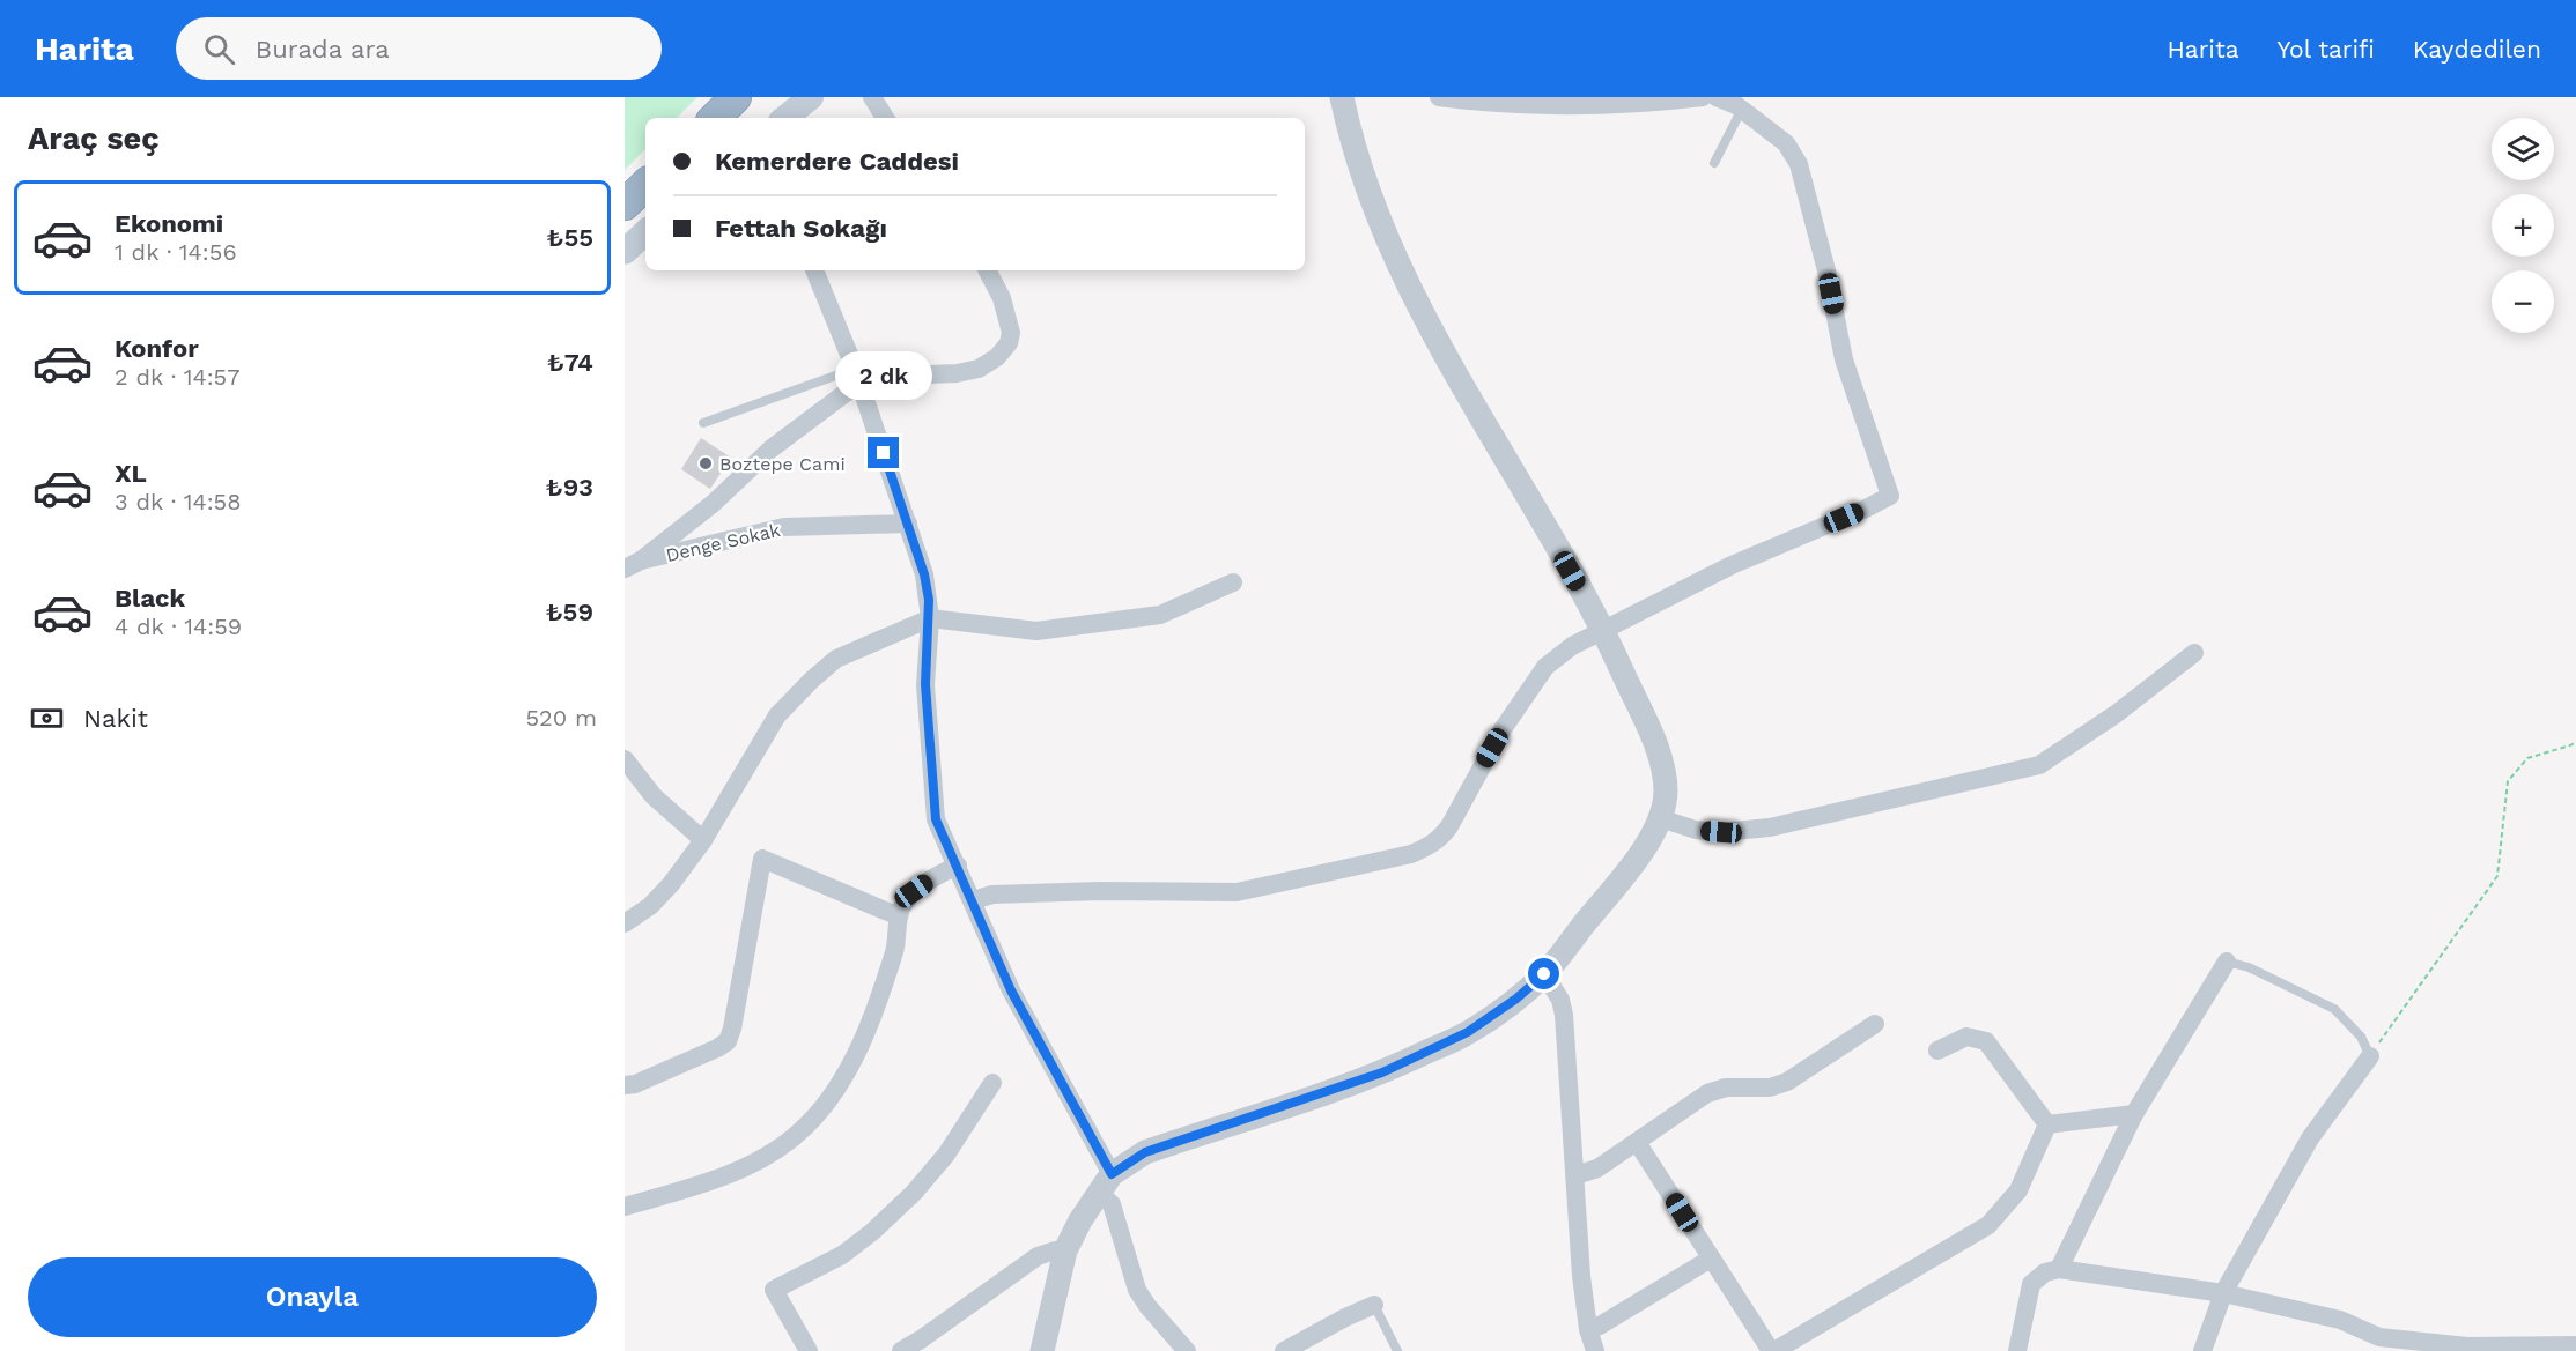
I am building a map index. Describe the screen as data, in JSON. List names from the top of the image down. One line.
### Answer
{"streets":{"street":["Denge Sokak"]},"places":["Boztepe Cami"],"page":{"header":"Harita","search":"Burada ara","nav":["Harita","Yol tarifi","Kaydedilen"],"heading":"Araç seç","map_buttons":["+","−"],"banner":["Kemerdere Caddesi","Fettah Sokağı"],"list":[{"name":"Ekonomi","note":"1 dk · 14:56","value":"₺55"},{"name":"Konfor","note":"2 dk · 14:57","value":"₺74"},{"name":"XL","note":"3 dk · 14:58","value":"₺93"},{"name":"Black","note":"4 dk · 14:59","value":"₺59"}],"bubble":"2 dk","pay":["Nakit","520 m"],"buttons":"Onayla"}}
